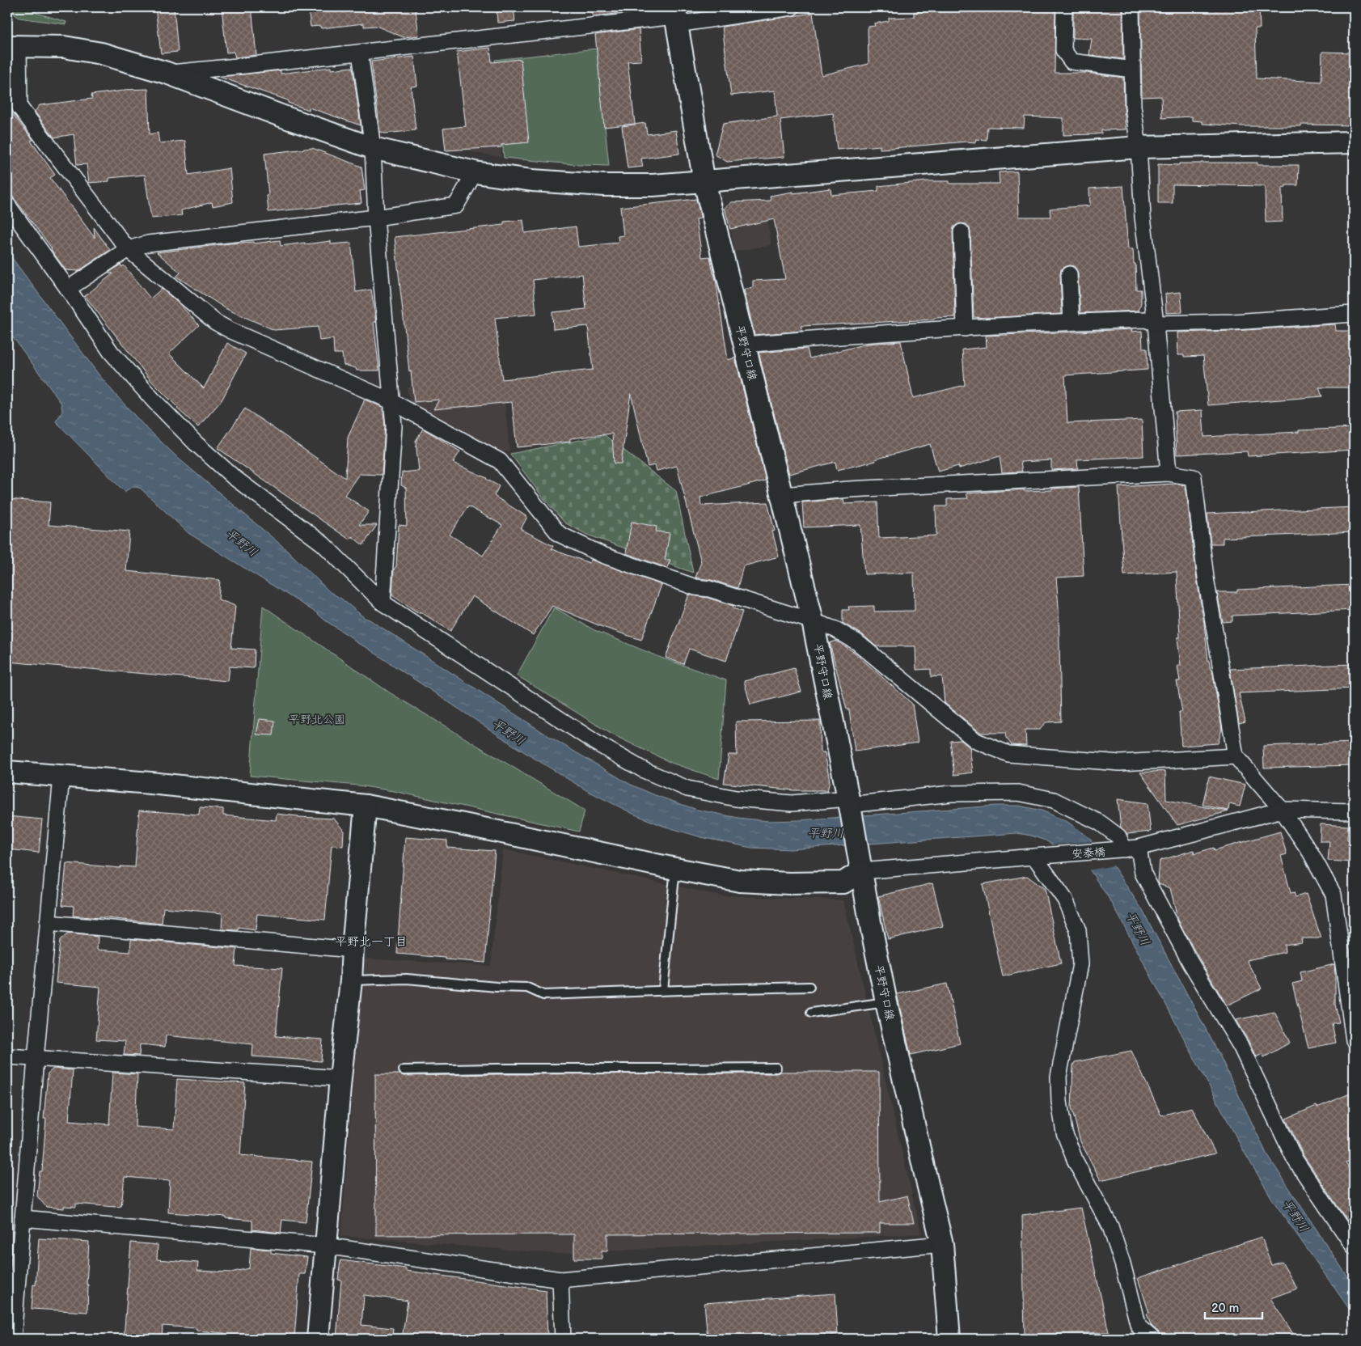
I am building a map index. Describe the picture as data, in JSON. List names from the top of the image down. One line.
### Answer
{"streets":{"street":["平野守口線","安泰橋"]},"crossings":[["平野守口線","安泰橋"]],"districts":["平野北一丁目"],"water":["平野川"],"parks":["平野北公園"],"scale_bar":"20 m"}
